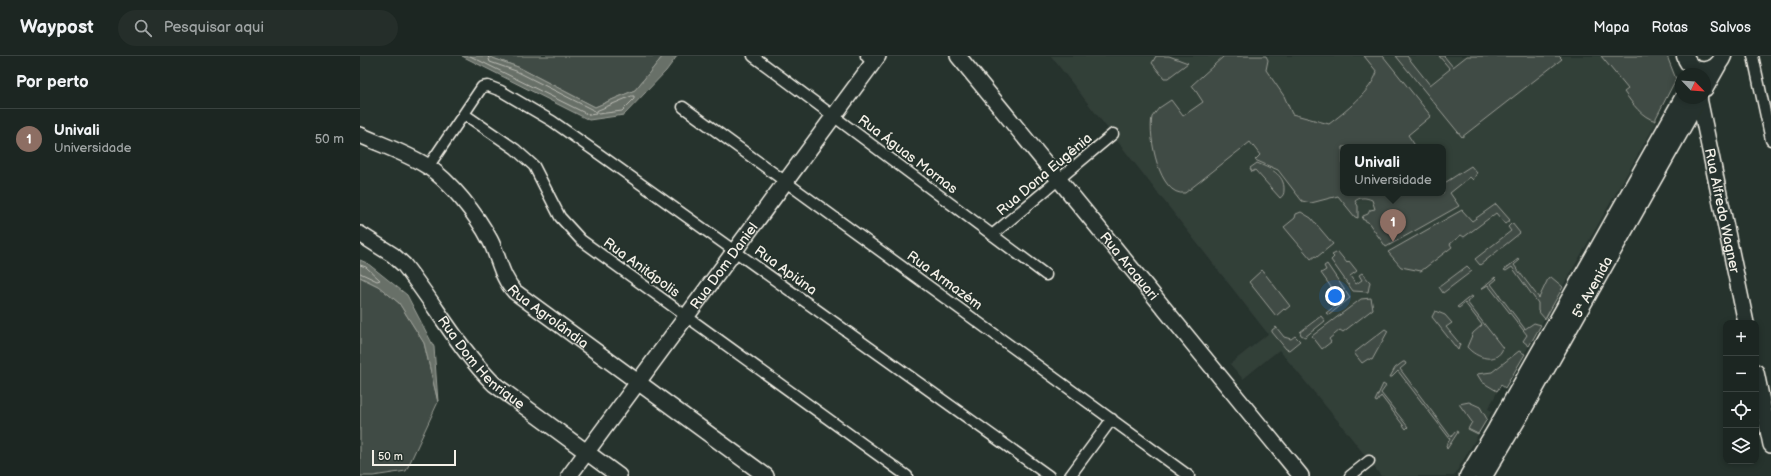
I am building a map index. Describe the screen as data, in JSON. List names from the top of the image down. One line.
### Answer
{"streets":{"main road":["5ª Avenida"],"street":["Rua Águas Mornas","Rua Dona Eugênia","Rua Alfredo Wagner","Rua Dom Daniel","Rua Araquari","Rua Anitápolis","Rua Apiúna","Rua Armazém","Rua Agrolândia","Rua Dom Henrique"]},"crossings":[["Rua Águas Mornas","Rua Dona Eugênia"],["Rua Águas Mornas","Rua Dom Daniel"],["Rua Dona Eugênia","Rua Araquari"],["Rua Dom Daniel","Rua Anitápolis"],["Rua Dom Daniel","Rua Apiúna"],["Rua Dom Daniel","Rua Armazém"],["Rua Dom Daniel","Rua Agrolândia"],["Rua Dom Daniel","Rua Dom Henrique"],["Rua Anitápolis","Rua Apiúna"]],"scale_bar":"50 m","north":"bottom right","page":{"header":"Waypost","search":"Pesquisar aqui","nav":["Mapa","Rotas","Salvos"],"heading":"Por perto","list":[{"mark":"1","name":"Univali","note":"Universidade","value":"50 m"}],"popup":["Univali","Universidade"],"pins":"1","map_buttons":["+","−"],"scale":"50 m"}}
